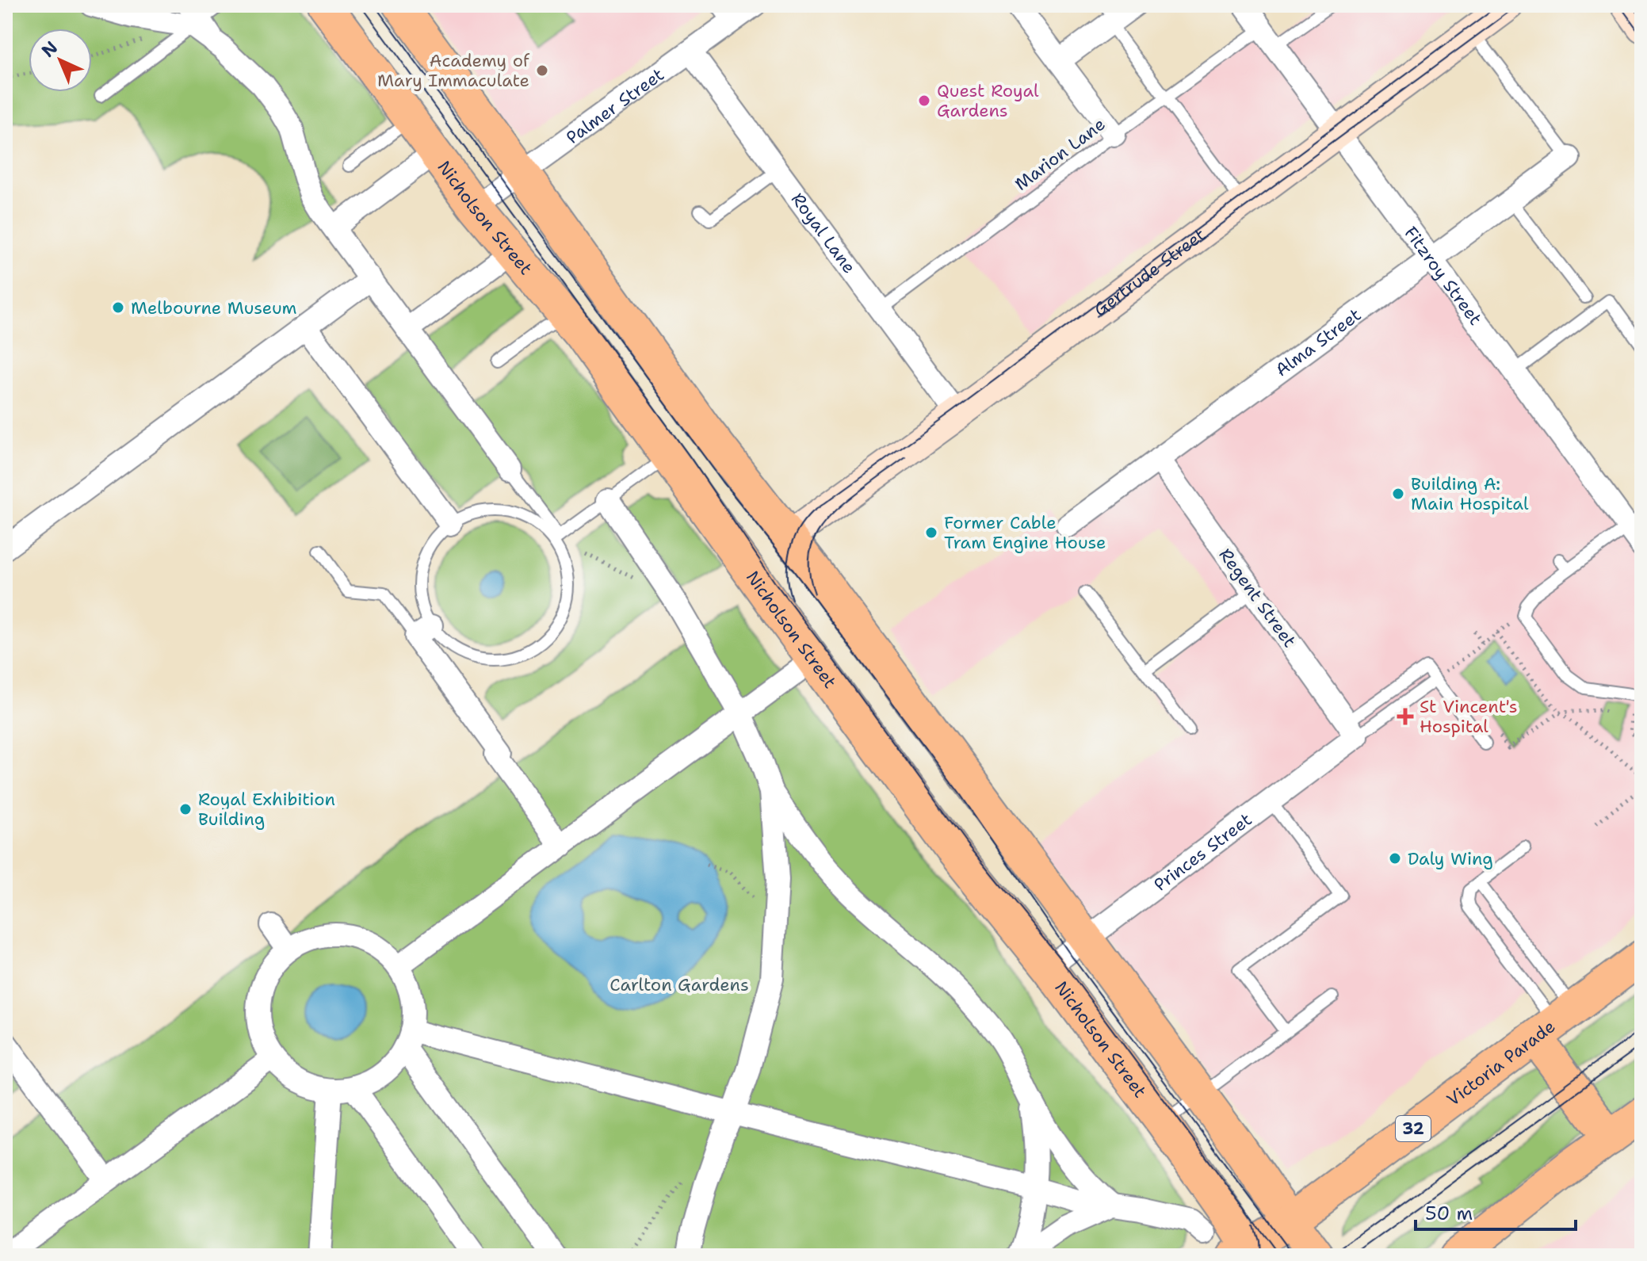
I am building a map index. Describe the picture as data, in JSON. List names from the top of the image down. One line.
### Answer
{"streets":{"main road":["Nicholson Street","Victoria Parade","32"],"street":["Palmer Street","Royal Lane","Gertrude Street","Fitzroy Street","Alma Street","Regent Street","Princes Street"],"lane":["Marion Lane"]},"crossings":[["Palmer Street","Nicholson Street"],["Palmer Street","Royal Lane"],["Marion Lane","Royal Lane"],["Marion Lane","Fitzroy Street"],["Nicholson Street","Princes Street"],["Nicholson Street","Victoria Parade"],["Royal Lane","Gertrude Street"],["Gertrude Street","Fitzroy Street"],["Fitzroy Street","Alma Street"],["Alma Street","Regent Street"],["Regent Street","Princes Street"]],"parks":["Carlton Gardens"],"places":{"other":["Academy of Mary Immaculate","Quest Royal Gardens","Melbourne Museum","Building A: Main Hospital","Former Cable Tram Engine House","Royal Exhibition Building","Daly Wing"],"health":["St Vincent's Hospital"]},"scale_bar":"50 m","north":"top left"}
